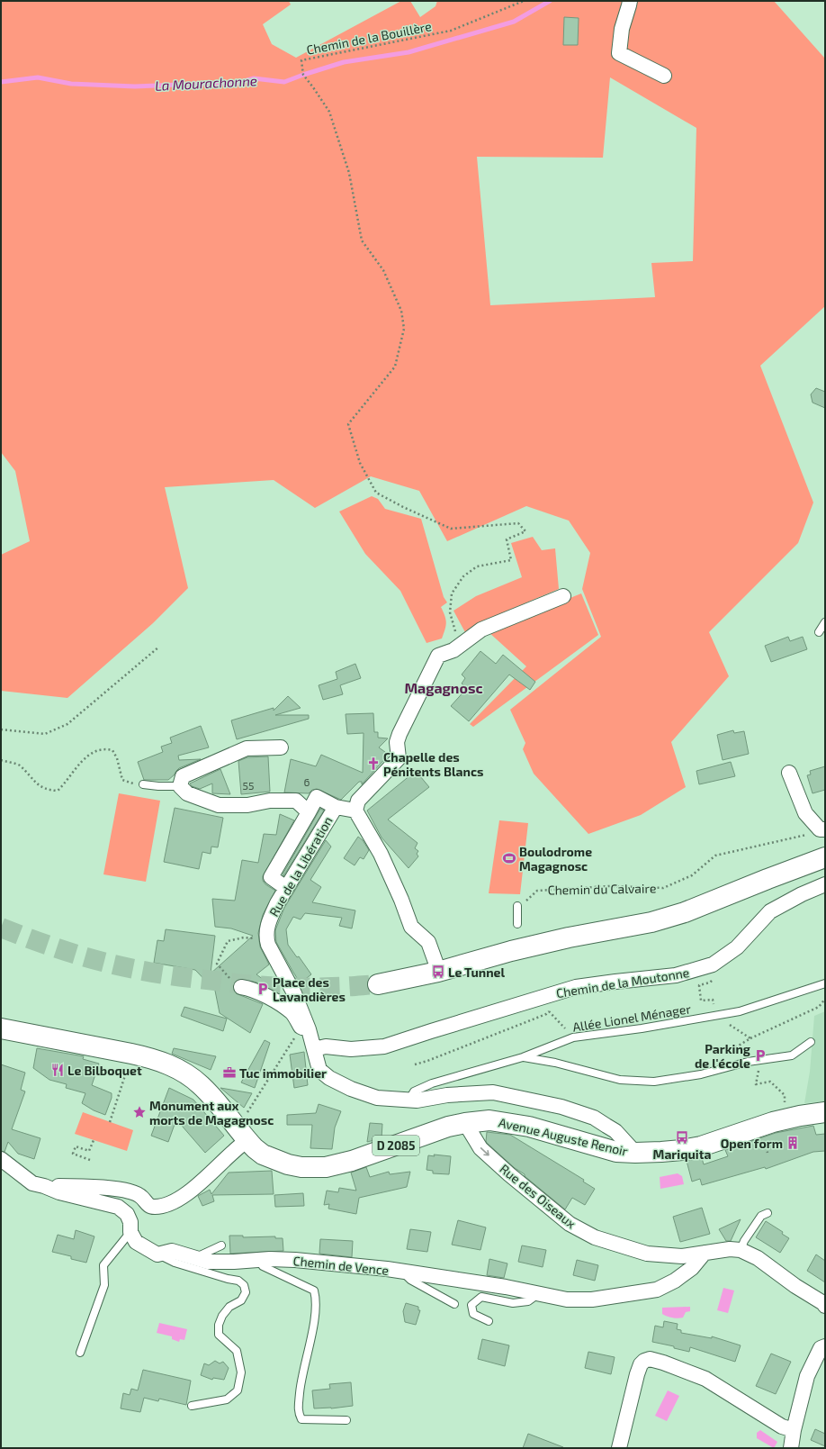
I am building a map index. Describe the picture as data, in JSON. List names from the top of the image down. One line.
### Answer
{"streets":{"main road":["Avenue Auguste Renoir","D 2085"],"street":["Rue de la Libération","Chemin de la Moutonne","Rue des Oiseaux","Chemin de Vence"],"lane":["Allée Lionel Ménager"],"path":["Chemin de la Bouillère","Chemin du Calvaire"]},"crossings":[["Avenue Auguste Renoir","Rue des Oiseaux"],["Rue des Oiseaux","Chemin de Vence"]],"districts":["Magagnosc"],"water":["La Mourachonne"],"places":{"church":["Chapelle des Pénitents Blancs"],"sports":["Boulodrome Magagnosc"],"bus stop":["Le Tunnel","Mariquita"],"parking":["Place des Lavandières","Parking de l'école"],"restaurant":["Le Bilboquet"],"office":["Tuc immobilier"],"place":["Monument aux morts de Magagnosc"],"building":["Open form"]},"house_numbers":["6","55"]}
